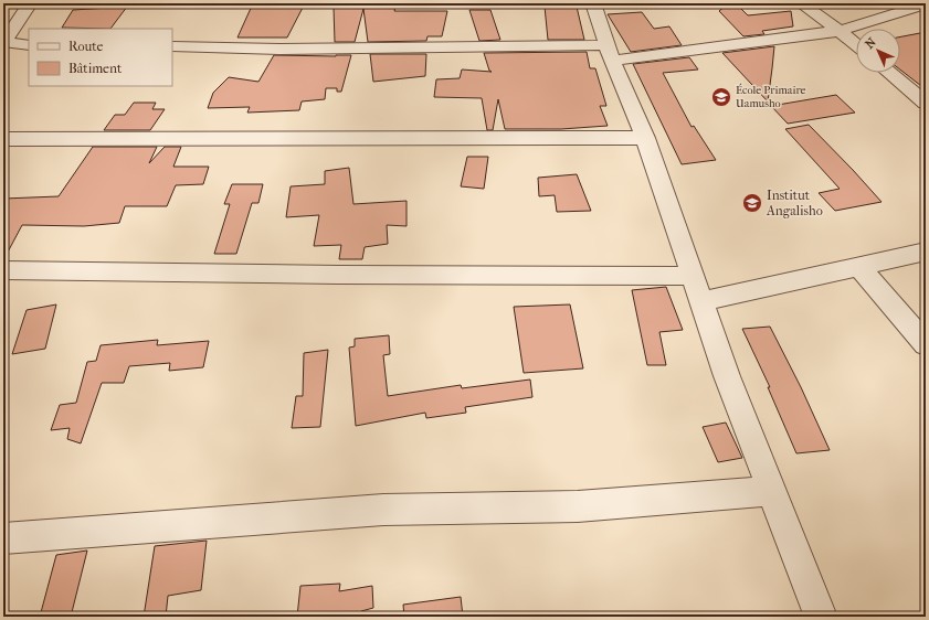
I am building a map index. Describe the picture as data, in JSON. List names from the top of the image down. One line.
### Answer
{"places":{"school or university":["École Primaire Uamusho","Institut Angalisho"]},"legend":["Route","Bâtiment"],"north":"top left"}
